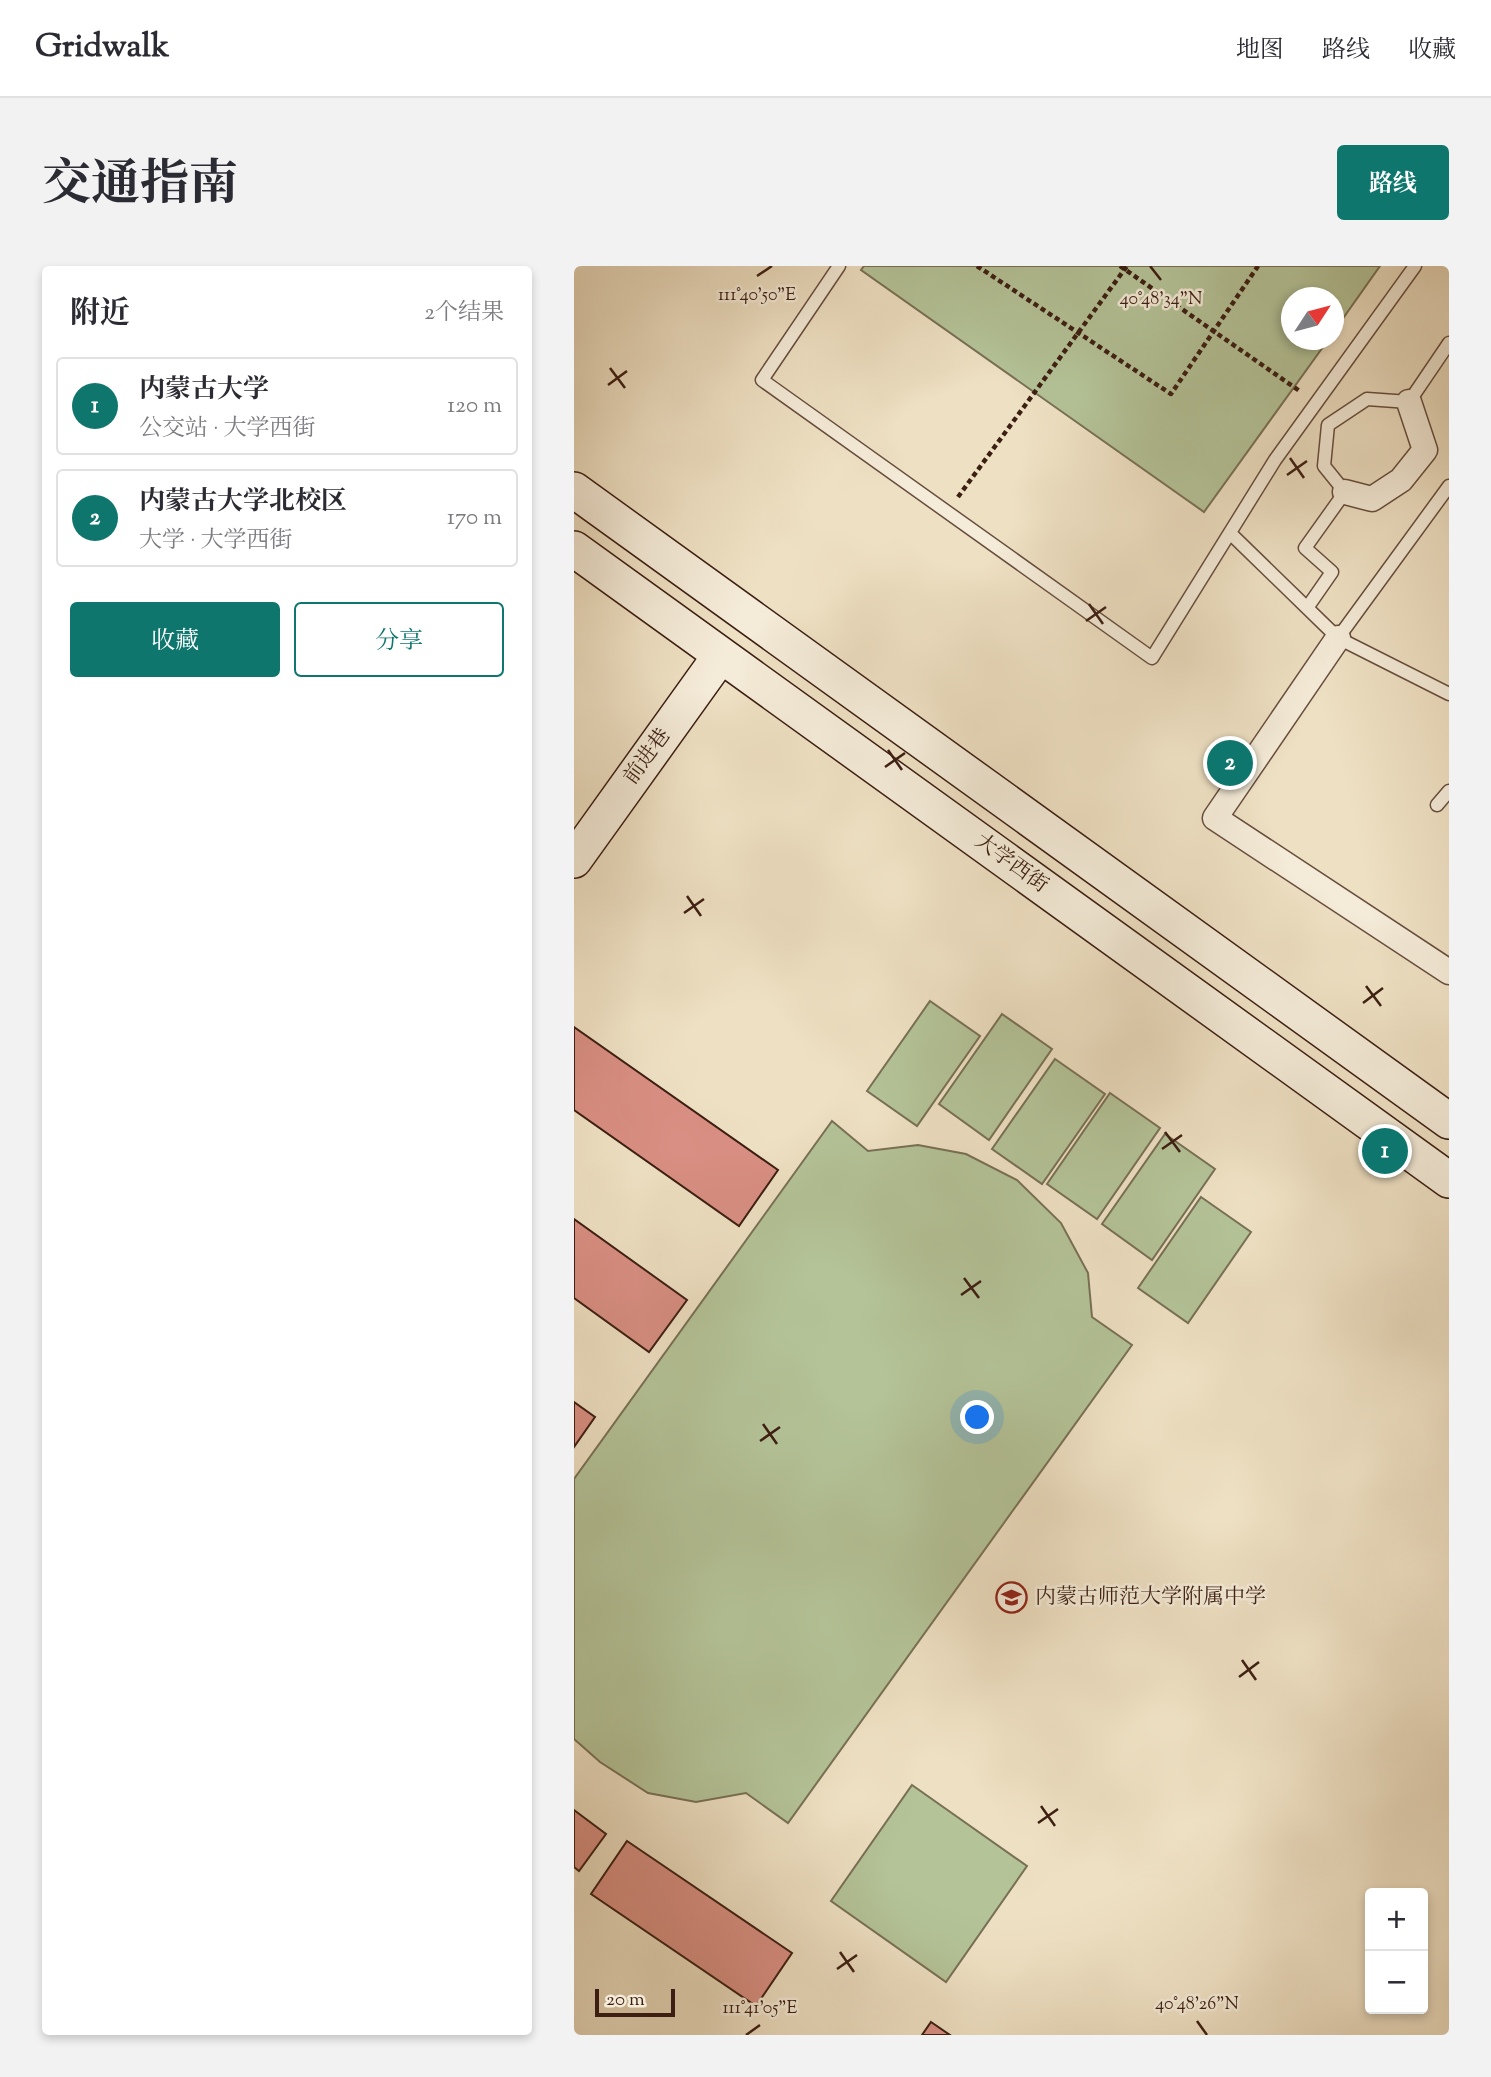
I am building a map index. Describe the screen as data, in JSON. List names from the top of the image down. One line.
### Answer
{"streets":{"main road":["前进巷","大学西街"]},"crossings":[["前进巷","大学西街"]],"places":{"school or university":["内蒙古师范大学附属中学"]},"scale_bar":"20 m","north":"top right","page":{"header":"Gridwalk","nav":["地图","路线","收藏"],"title":"交通指南","buttons":["路线",["收藏","分享"]],"heading":["附近","2个结果"],"list":[{"mark":"1","name":"内蒙古大学","note":"公交站 · 大学西街","value":"120 m"},{"mark":"2","name":"内蒙古大学北校区","note":"大学 · 大学西街","value":"170 m"}],"pins":["2","1"],"map_buttons":["+","−"],"scale":"20 m"},"coordinates":["111°40'50\"E","40°48'34\"N","40°48'26\"N","111°41'05\"E"]}
